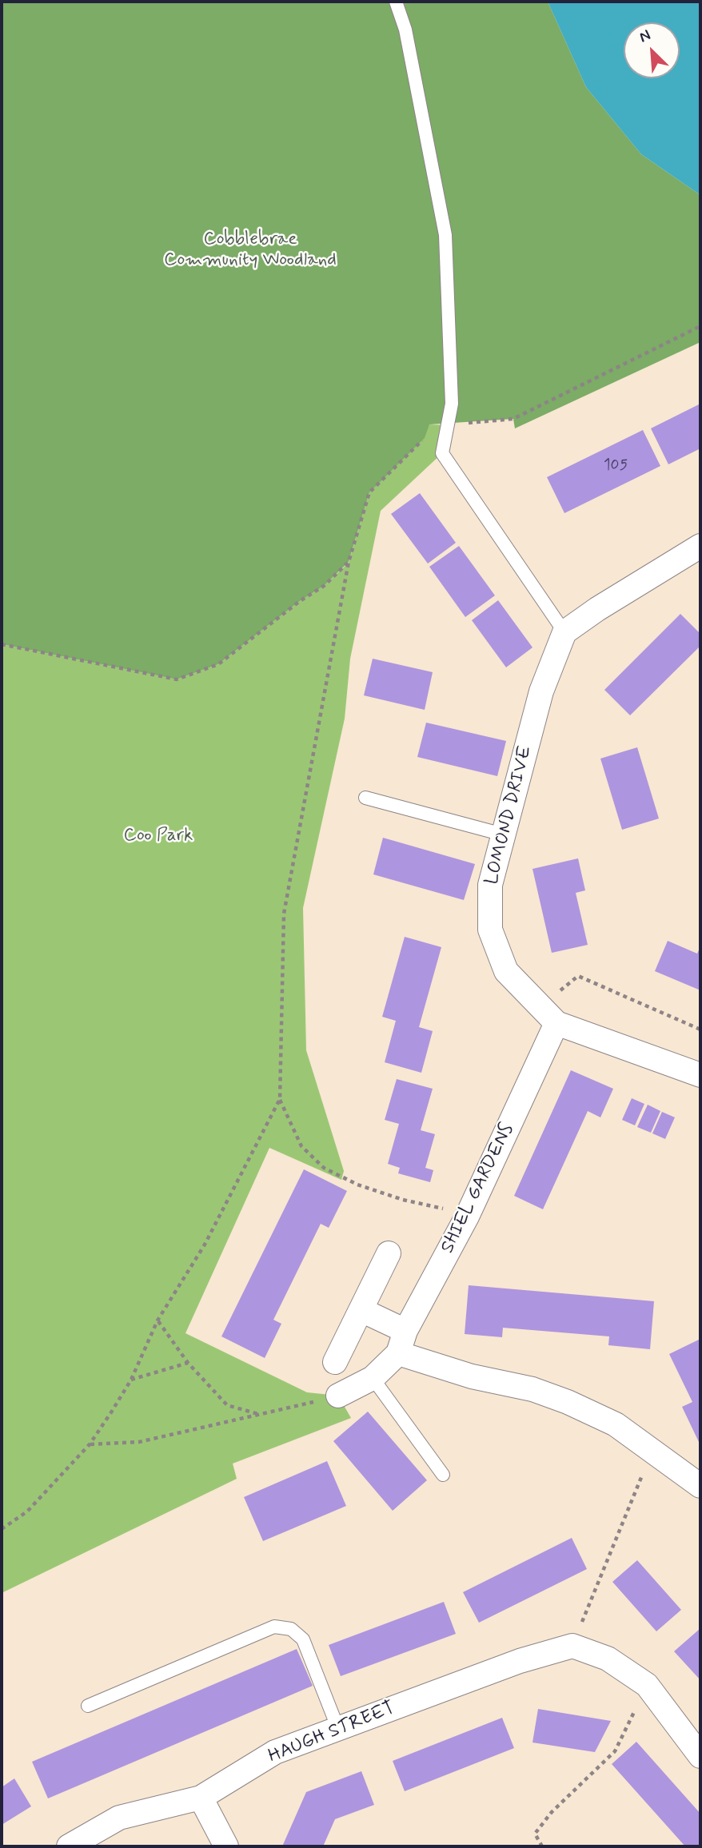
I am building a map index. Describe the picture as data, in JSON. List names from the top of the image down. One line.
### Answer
{"streets":{"street":["LOMOND DRIVE","SHIEL GARDENS","HAUGH STREET"]},"crossings":[["LOMOND DRIVE","SHIEL GARDENS"]],"parks":["Cobblebrae Community Woodland","Coo Park"],"house_numbers":["105"],"north":"top left"}
